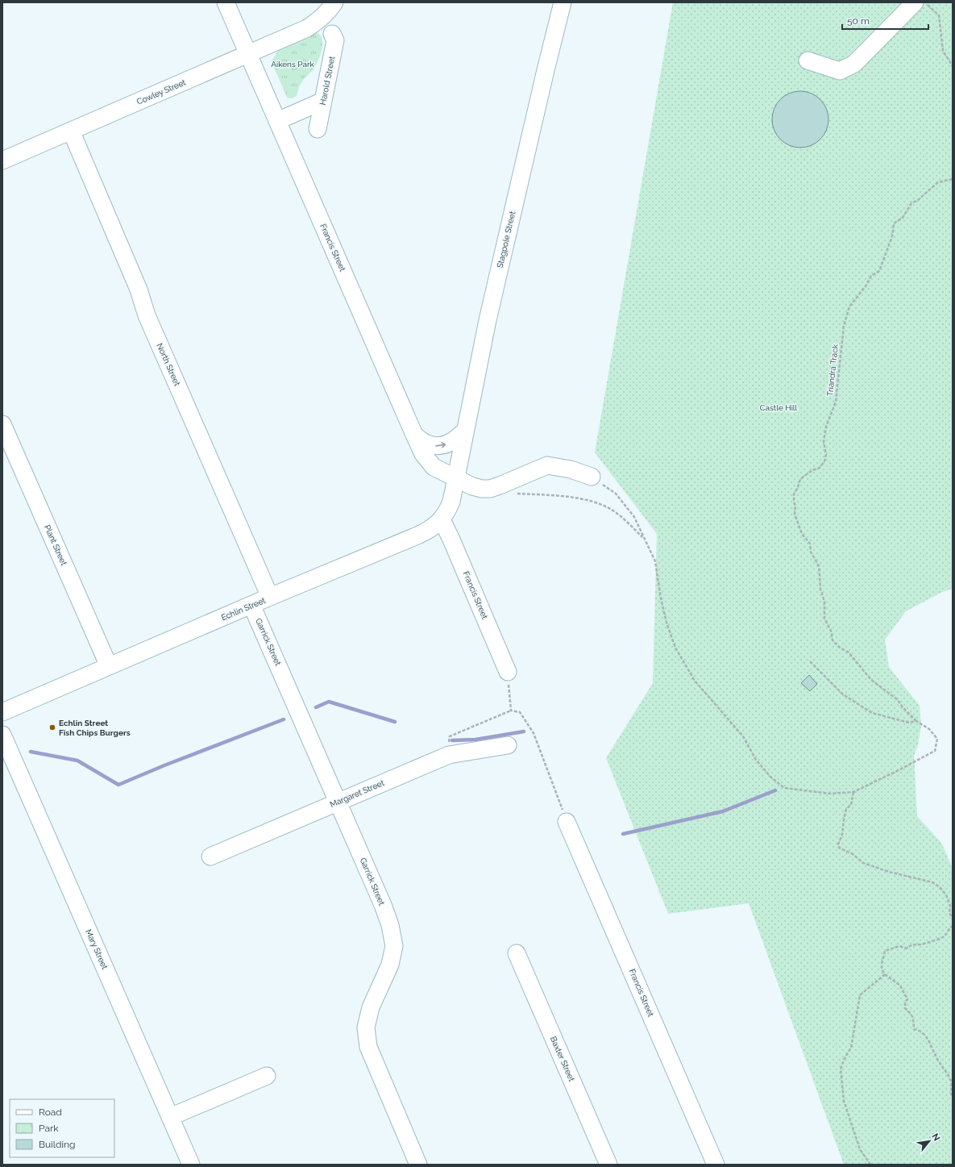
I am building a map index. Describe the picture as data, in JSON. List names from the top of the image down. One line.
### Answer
{"streets":{"street":["Harold Street","Cowley Street","Stagpole Street","Francis Street","North Street","Plant Street","Echlin Street","Garrick Street","Margaret Street","Mary Street","Baxter Street"],"path":["Triandra Track"]},"crossings":[["Cowley Street","Francis Street"],["Cowley Street","North Street"],["Stagpole Street","Francis Street"],["Stagpole Street","Echlin Street"],["Francis Street","Echlin Street"],["North Street","Echlin Street"],["Plant Street","Echlin Street"],["Echlin Street","Garrick Street"],["Garrick Street","Margaret Street"]],"parks":["Aikens Park","Castle Hill"],"places":["Echlin Street Fish Chips Burgers"],"legend":["Road","Park","Building"],"scale_bar":"50 m","north":"top right"}
